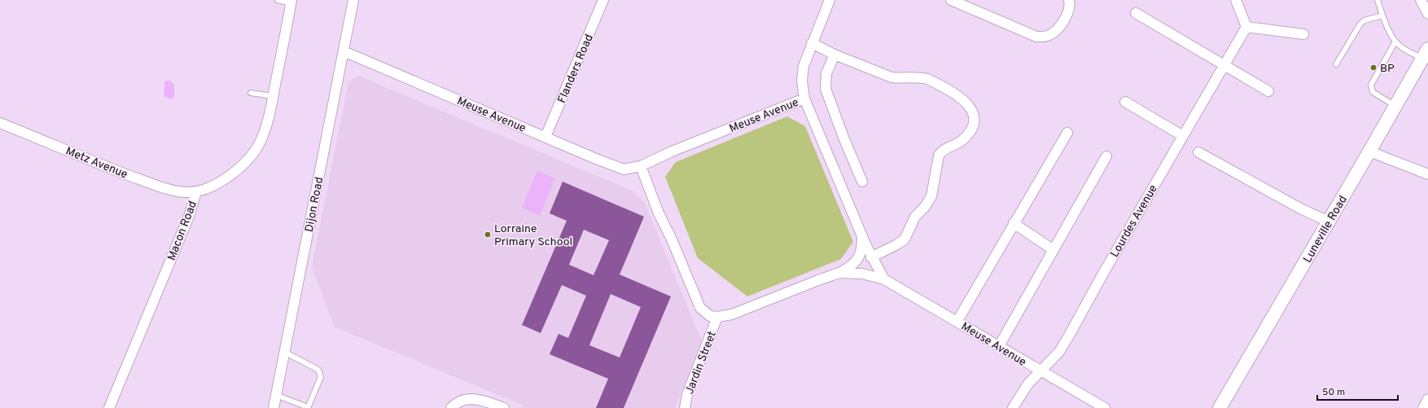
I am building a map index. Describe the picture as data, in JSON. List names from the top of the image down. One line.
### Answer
{"streets":{"street":["Flanders Road","Meuse Avenue","Metz Avenue","Dijon Road","Lourdes Avenue","Luneville Road","Macon Road","Jardin Street"]},"crossings":[["Flanders Road","Meuse Avenue"],["Meuse Avenue","Dijon Road"],["Meuse Avenue","Lourdes Avenue"],["Meuse Avenue","Jardin Street"],["Metz Avenue","Macon Road"]],"places":["BP","Lorraine Primary School"],"scale_bar":"50 m"}
